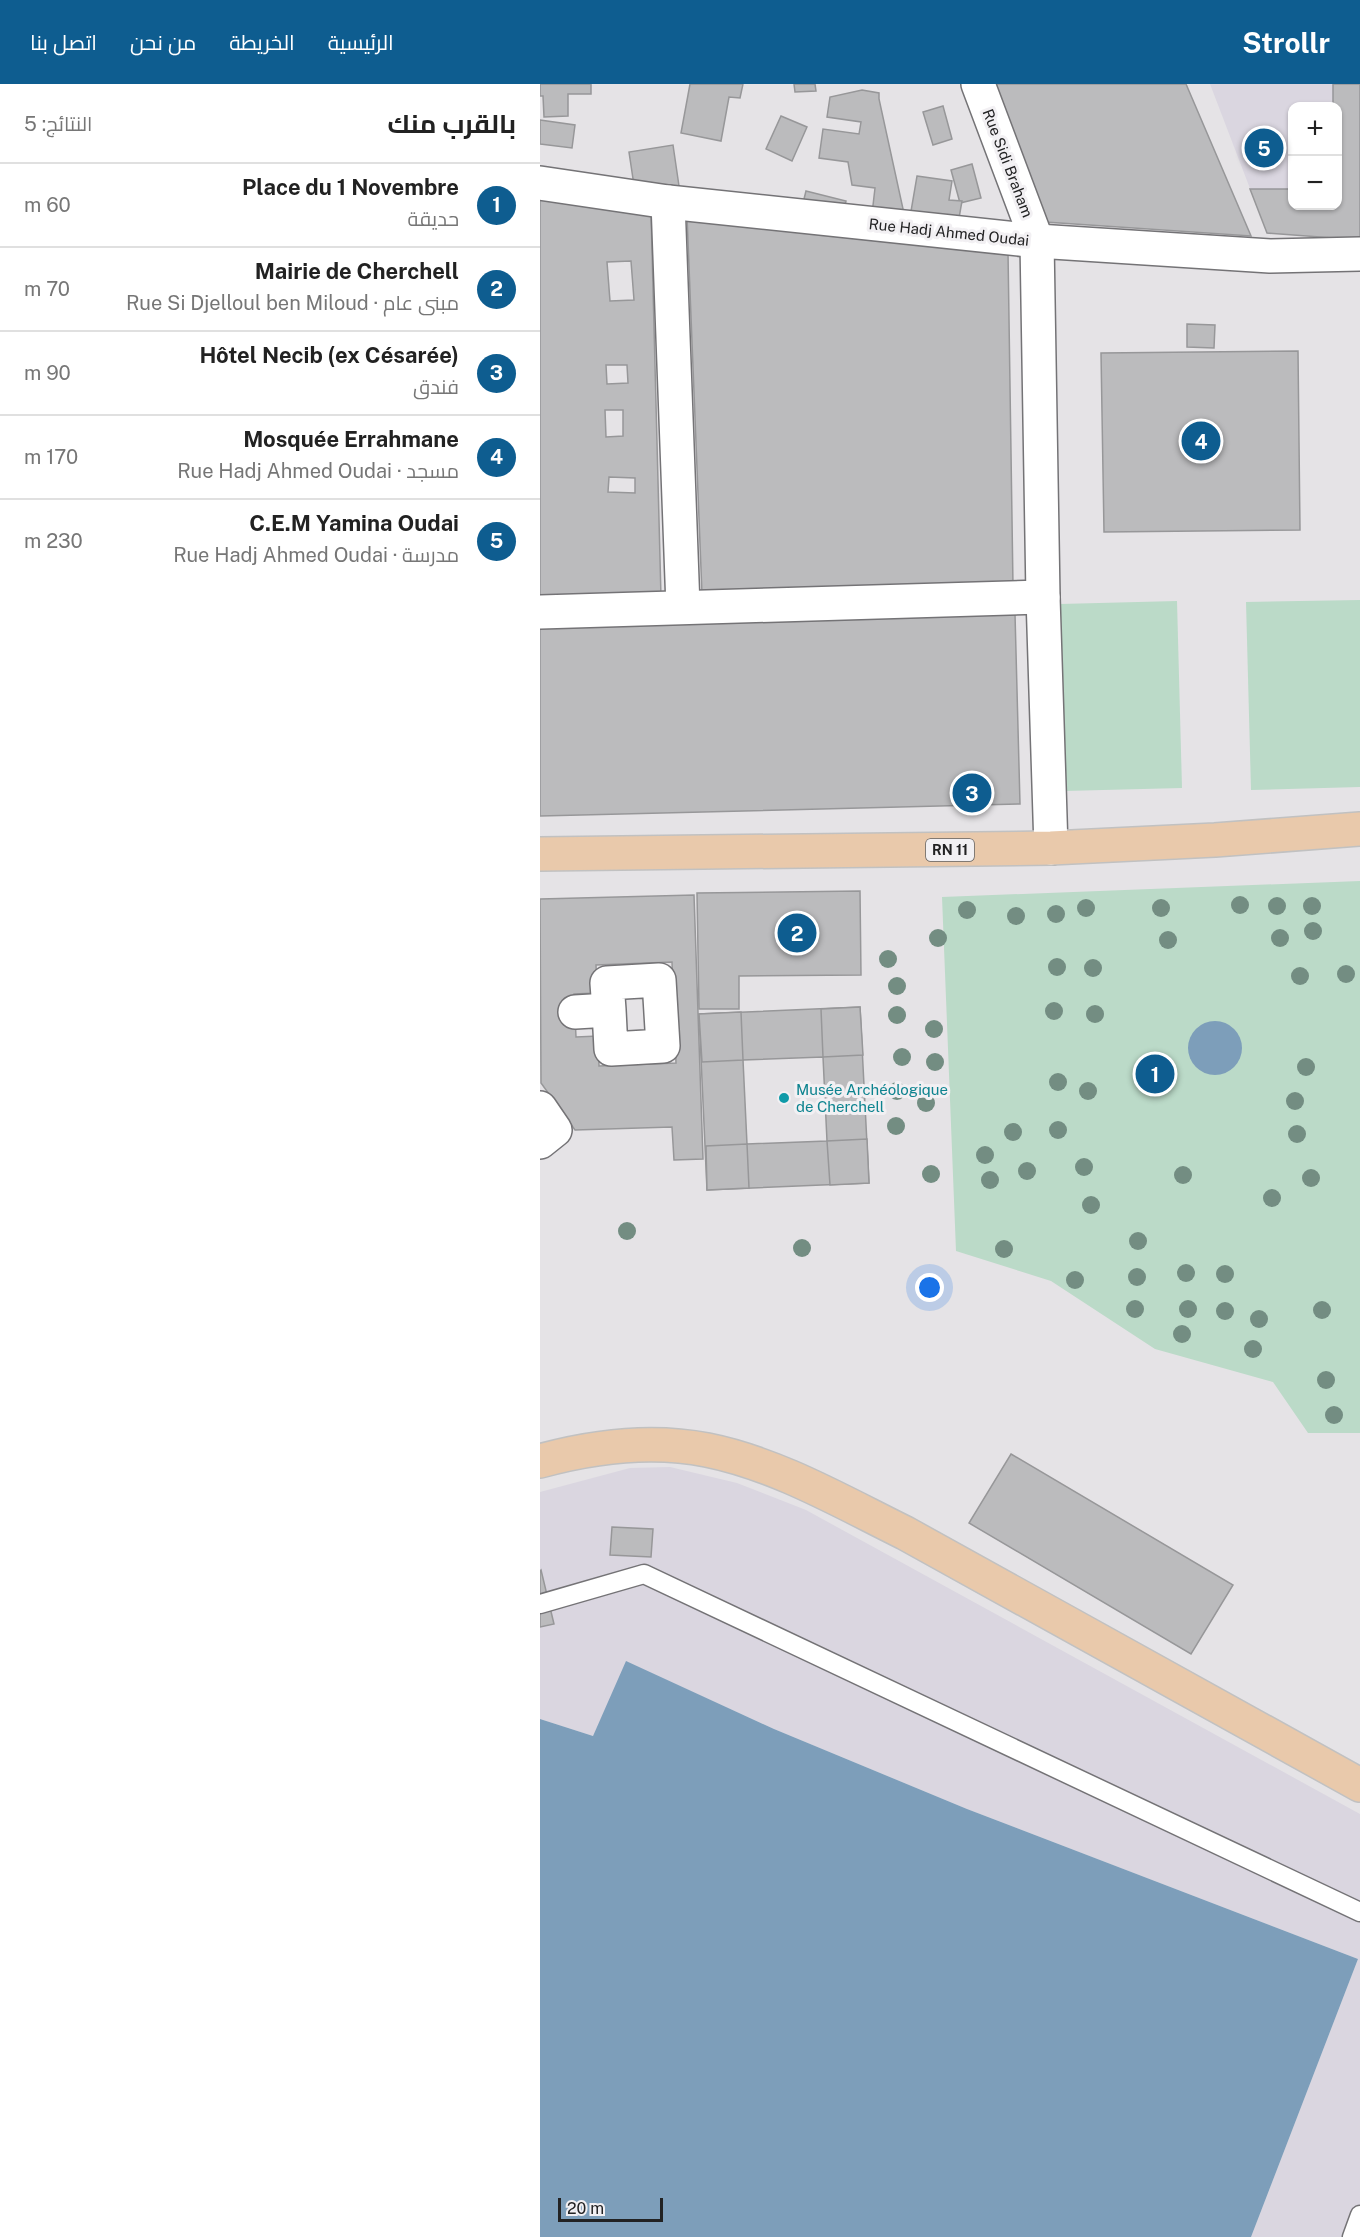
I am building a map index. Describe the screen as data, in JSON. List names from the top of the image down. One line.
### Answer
{"streets":{"main road":["RN 11"],"street":["Rue Sidi Braham","Rue Hadj Ahmed Oudai"]},"crossings":[["Rue Sidi Braham","Rue Hadj Ahmed Oudai"],["Rue Sidi Braham","RN 11"]],"places":["Musée Archéologique de Cherchell"],"scale_bar":"20 m","page":{"header":"Strollr","nav":["الرئيسية","الخريطة","من نحن","اتصل بنا"],"heading":["بالقرب منك","النتائج: 5"],"map_buttons":["+","−"],"pins":["5","4","3","2","1"],"list":[{"mark":"1","name":"Place du 1 Novembre","note":"حديقة","value":"60 m"},{"mark":"2","name":"Mairie de Cherchell","note":"مبنى عام · Rue Si Djelloul ben Miloud","value":"70 m"},{"mark":"3","name":"Hôtel Necib (ex Césarée)","note":"فندق","value":"90 m"},{"mark":"4","name":"Mosquée Errahmane","note":"مسجد · Rue Hadj Ahmed Oudai","value":"170 m"},{"mark":"5","name":"C.E.M Yamina Oudai","note":"مدرسة · Rue Hadj Ahmed Oudai","value":"230 m"}],"scale":"20 m"}}
